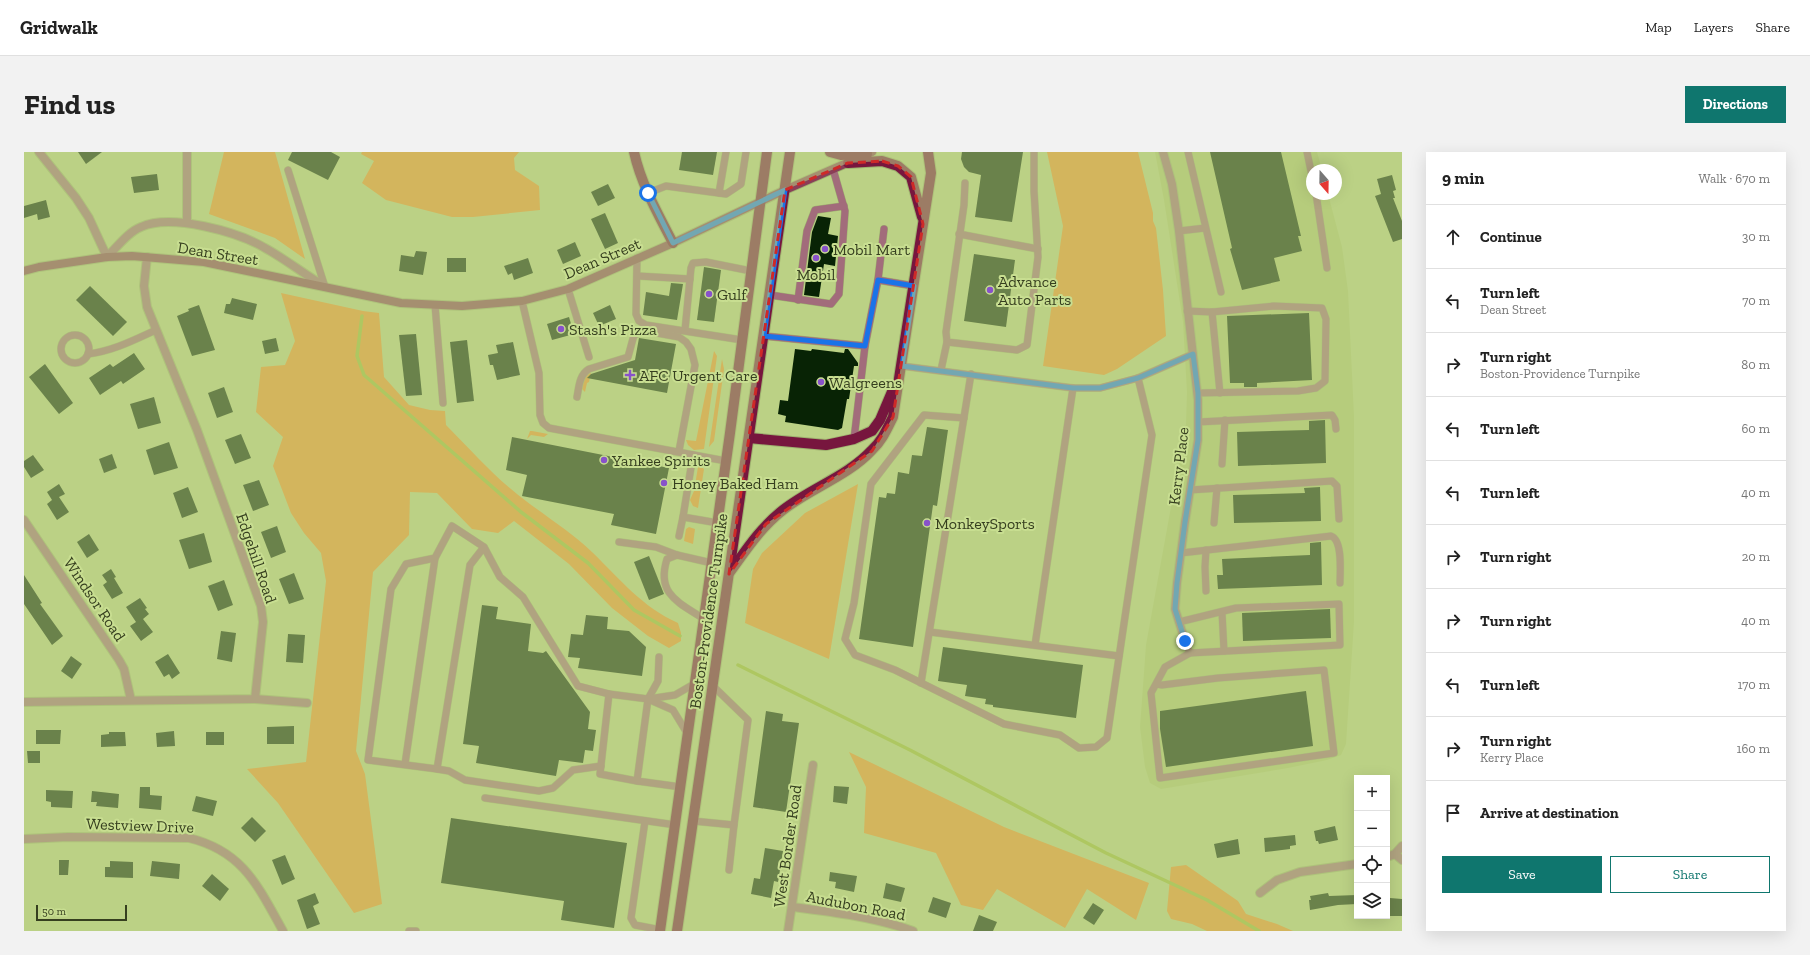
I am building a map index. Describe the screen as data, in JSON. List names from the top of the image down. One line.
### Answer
{"streets":{"main road":["Dean Street","Boston-Providence Turnpike"],"street":["Kerry Place","Edgehill Road","Windsor Road","Westview Drive","West Border Road","Audubon Road"]},"crossings":[["Dean Street","Edgehill Road"],["Dean Street","Boston-Providence Turnpike"],["West Border Road","Audubon Road"]],"places":{"other":["Mobil Mart","Mobil","Advance Auto Parts","Gulf","Stash's Pizza","Walgreens","Yankee Spirits","Honey Baked Ham","MonkeySports"],"health":["AFC Urgent Care"]},"scale_bar":"50 m","north":"bottom","page":{"header":"Gridwalk","nav":["Map","Layers","Share"],"buttons":["Directions",["Save","Share"]],"title":"Find us","heading":["9 min","Walk · 670 m"],"list":[["Continue","30 m"],["Turn left","Dean Street","70 m"],["Turn right","Boston-Providence Turnpike","80 m"],["Turn left","60 m"],["Turn left","40 m"],["Turn right","20 m"],["Turn right","40 m"],["Turn left","170 m"],["Turn right","Kerry Place","160 m"],"Arrive at destination"],"map_buttons":["+","−"],"scale":"50 m"}}
